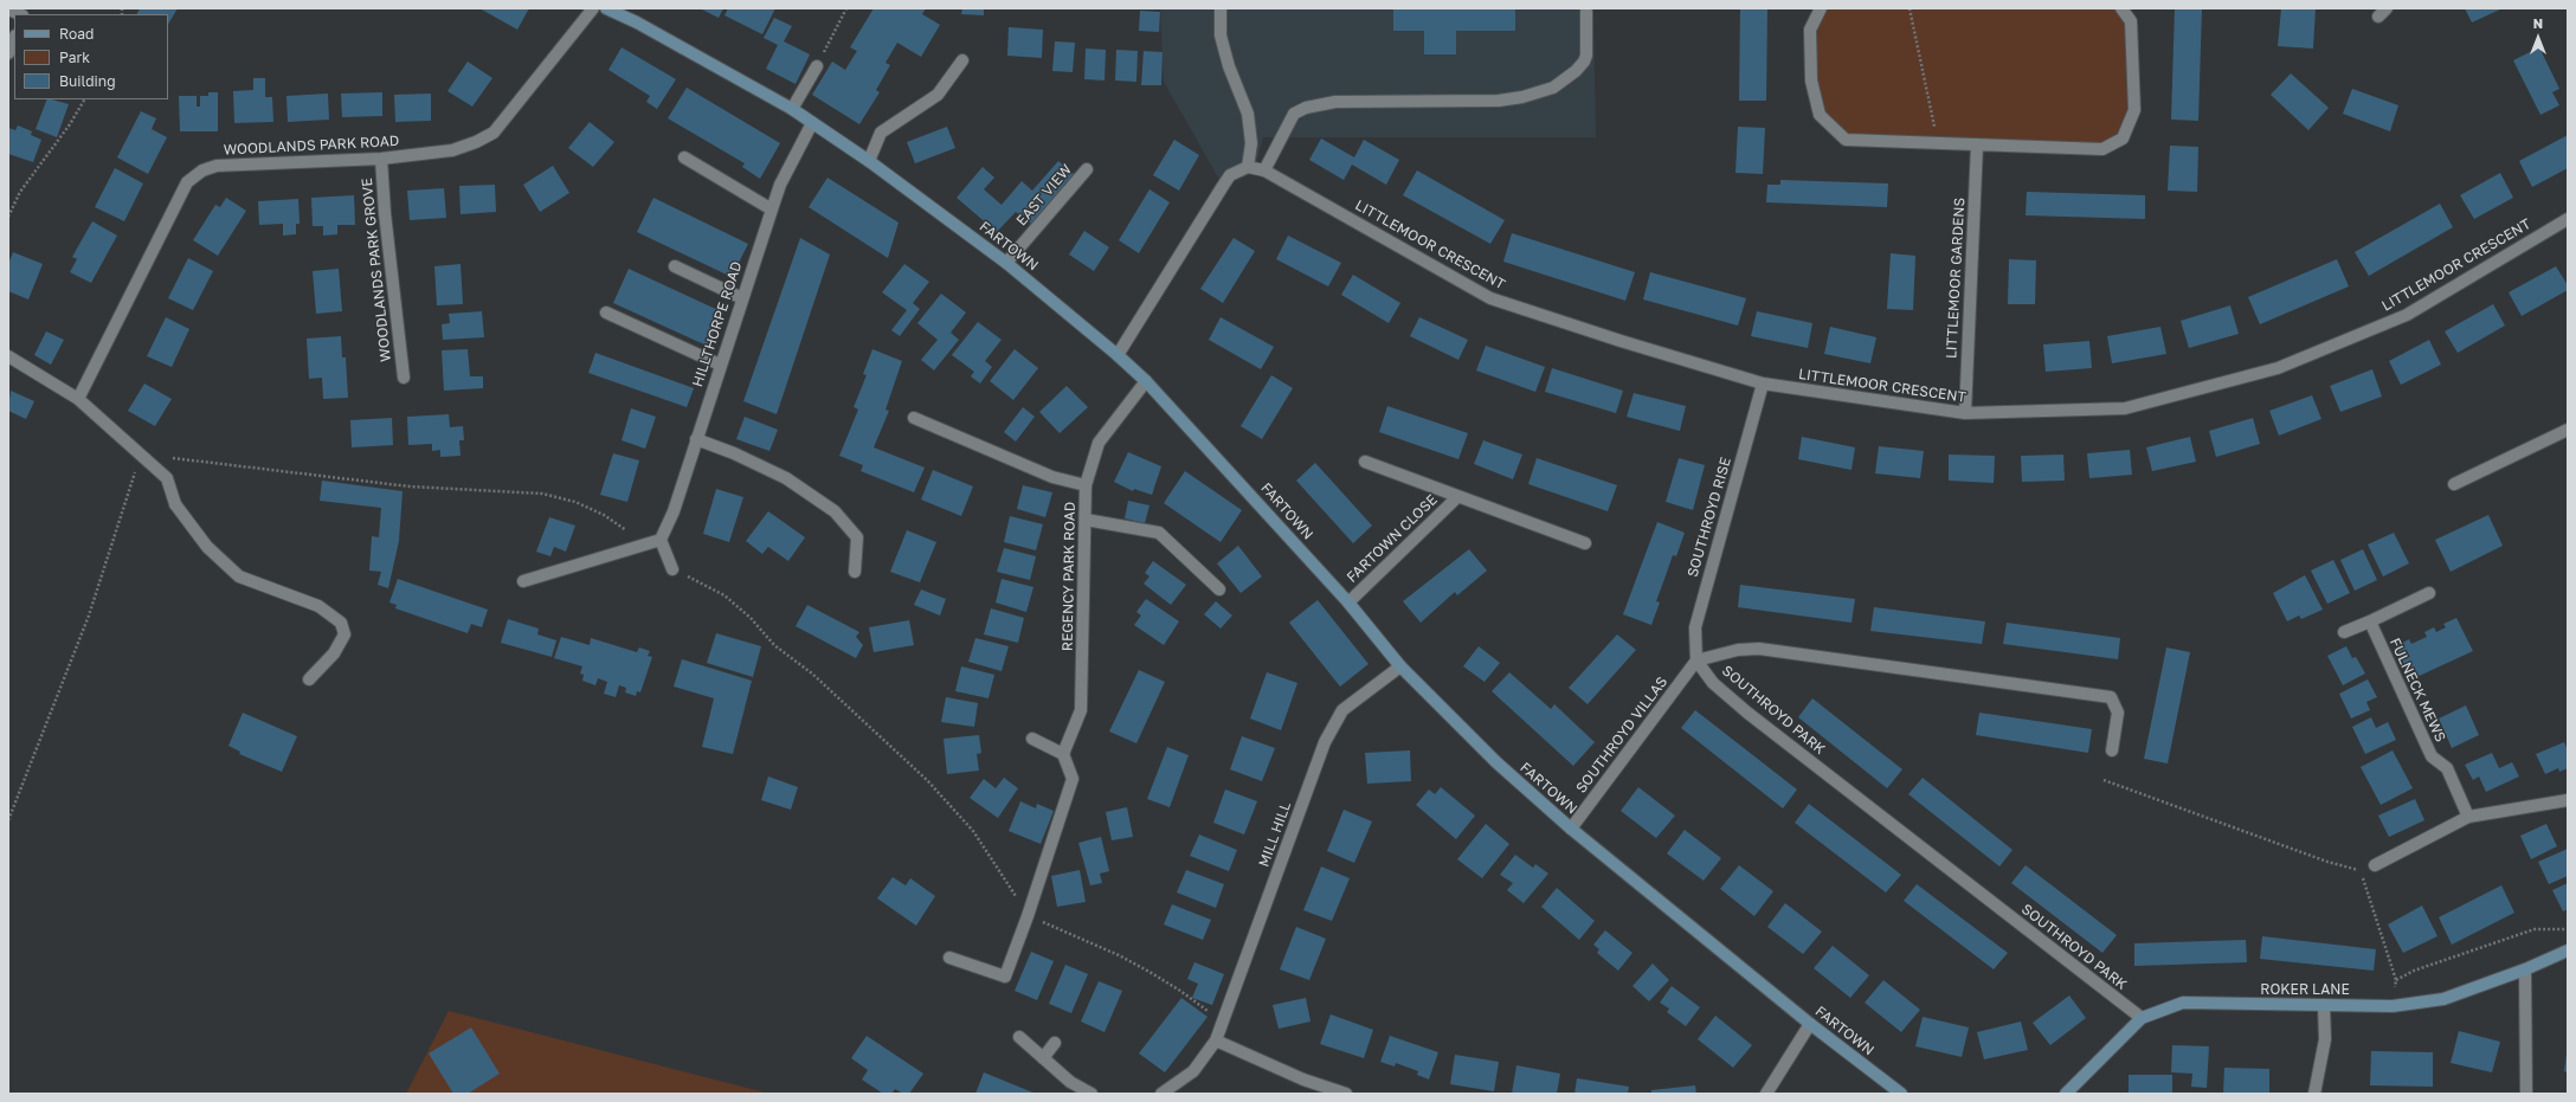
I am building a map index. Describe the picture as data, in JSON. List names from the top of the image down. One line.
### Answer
{"streets":{"street":["WOODLANDS PARK ROAD","EAST VIEW","LITTLEMOOR CRESCENT","FARTOWN","WOODLANDS PARK GROVE","LITTLEMOOR GARDENS","HILLTHORPE ROAD","SOUTHROYD RISE","FARTOWN CLOSE","REGENCY PARK ROAD","FULNECK MEWS","SOUTHROYD PARK","SOUTHROYD VILLAS","MILL HILL","ROKER LANE"]},"crossings":[["WOODLANDS PARK ROAD","WOODLANDS PARK GROVE"],["EAST VIEW","FARTOWN"],["LITTLEMOOR CRESCENT","LITTLEMOOR GARDENS"],["LITTLEMOOR CRESCENT","SOUTHROYD RISE"],["FARTOWN","HILLTHORPE ROAD"],["FARTOWN","FARTOWN CLOSE"],["FARTOWN","REGENCY PARK ROAD"],["FARTOWN","SOUTHROYD VILLAS"],["FARTOWN","MILL HILL"],["SOUTHROYD RISE","SOUTHROYD PARK"],["SOUTHROYD RISE","SOUTHROYD VILLAS"],["SOUTHROYD PARK","SOUTHROYD VILLAS"],["SOUTHROYD PARK","ROKER LANE"]],"legend":["Road","Park","Building"],"north":"top"}
